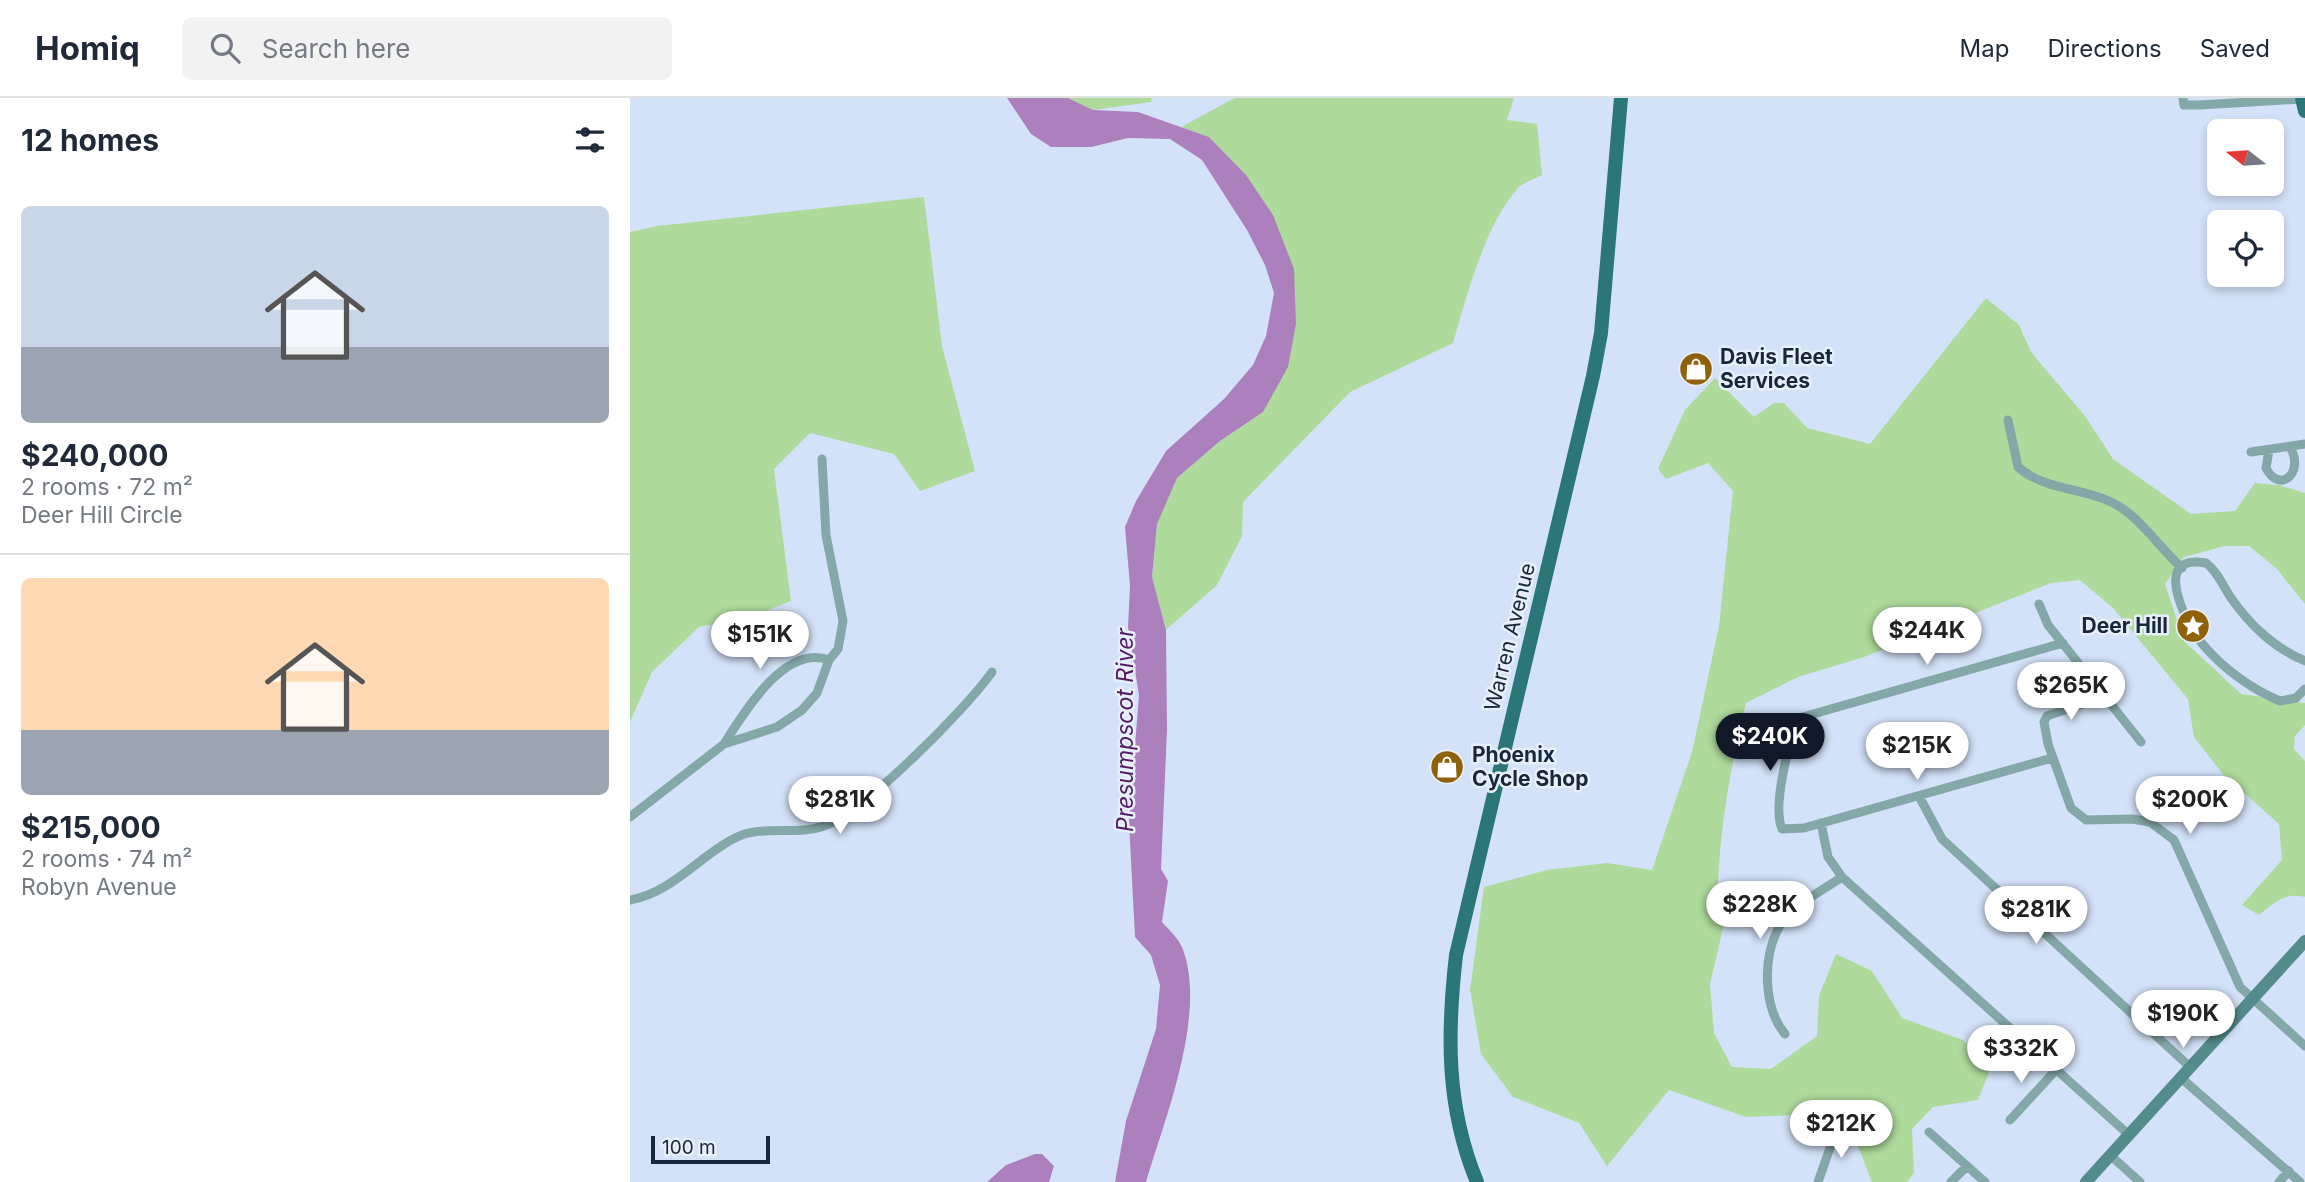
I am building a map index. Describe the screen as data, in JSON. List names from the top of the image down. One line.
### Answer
{"streets":{"main road":["Warren Avenue"]},"water":["Presumpscot River"],"places":{"shop":["Davis Fleet Services","Phoenix Cycle Shop"],"place":["Deer Hill"]},"scale_bar":"100 m","north":"left","page":{"header":"Homiq","search":"Search here","nav":["Map","Directions","Saved"],"heading":"12 homes","list":[{"name":"$240,000","note":"2 rooms · 72 m² · Deer Hill Circle"},{"name":"$215,000","note":"2 rooms · 74 m² · Robyn Avenue"}],"price":["$244K","$151K","$265K","$240K","$215K","$281K","$200K","$228K","$281K","$190K","$332K","$212K"],"scale":"100 m"}}
